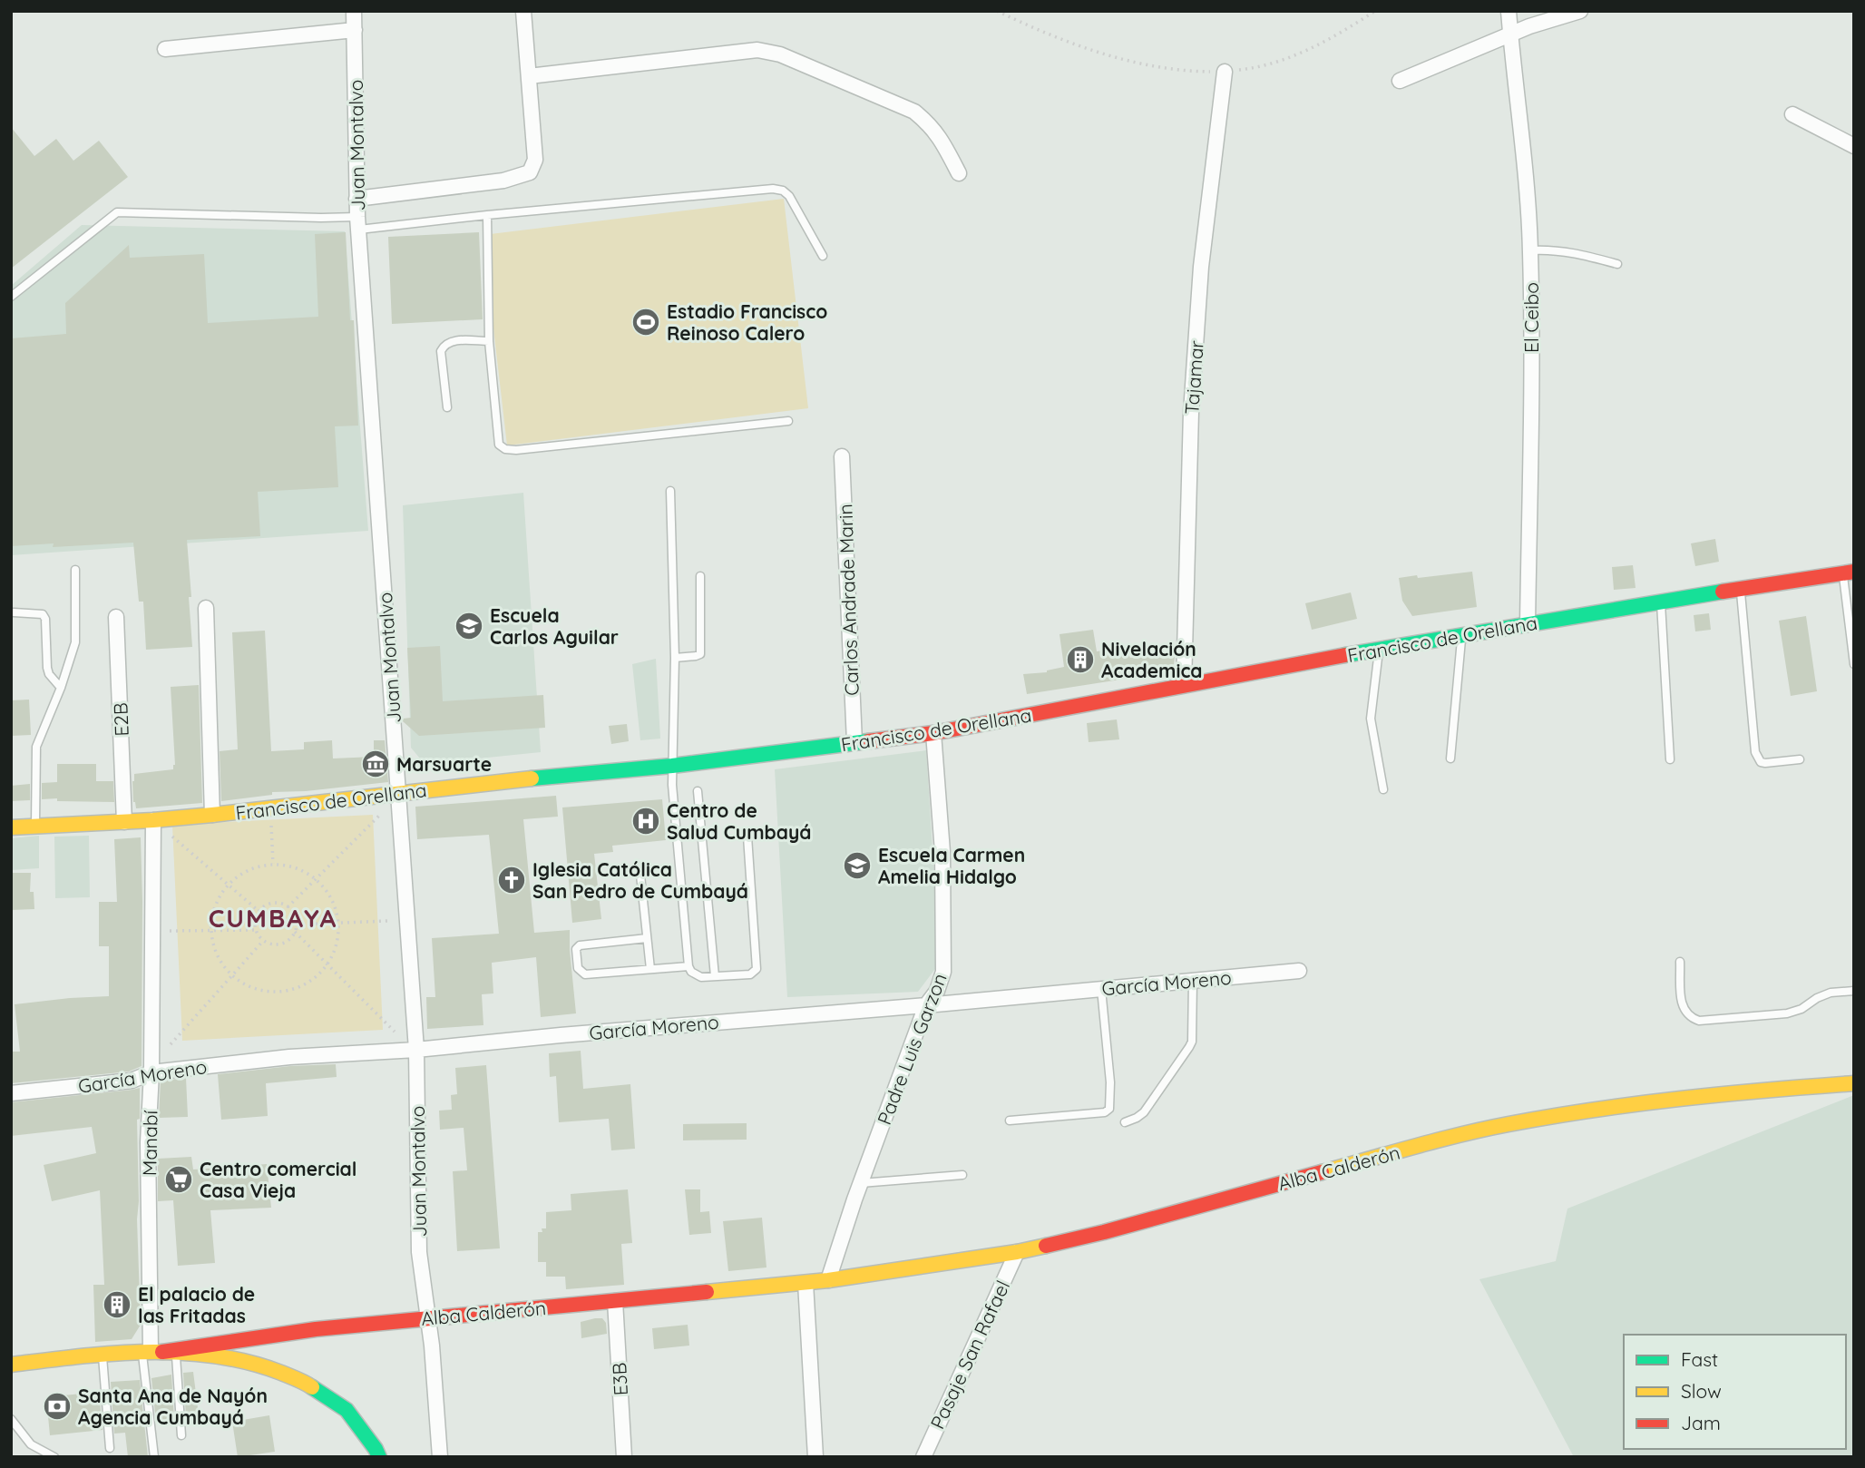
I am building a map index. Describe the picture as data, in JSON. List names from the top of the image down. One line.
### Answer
{"streets":{"street":["Juan Montalvo","El Ceibo","Tajamar","Carlos Andrade Marin","Francisco de Orellana","E2B","García Moreno","Padre Luis Garzon","Manabí","Alba Calderón","Pasaje San Rafael","E3B"]},"crossings":[["Juan Montalvo","Francisco de Orellana"],["Juan Montalvo","García Moreno"],["Juan Montalvo","Alba Calderón"],["El Ceibo","Francisco de Orellana"],["Tajamar","Francisco de Orellana"],["Carlos Andrade Marin","Francisco de Orellana"],["Francisco de Orellana","E2B"],["Francisco de Orellana","Padre Luis Garzon"],["Francisco de Orellana","Manabí"],["García Moreno","Padre Luis Garzon"],["García Moreno","Manabí"],["Padre Luis Garzon","Alba Calderón"],["Manabí","Alba Calderón"],["Alba Calderón","Pasaje San Rafael"],["Alba Calderón","E3B"]],"districts":["CUMBAYA"],"places":{"sports":["Estadio Francisco Reinoso Calero"],"school or university":["Escuela Carlos Aguilar","Escuela Carmen Amelia Hidalgo"],"building":["Nivelación Academica","El palacio de las Fritadas"],"museum":["Marsuarte"],"hospital":["Centro de Salud Cumbayá"],"church":["Iglesia Católica San Pedro de Cumbayá"],"supermarket":["Centro comercial Casa Vieja"],"bank":["Santa Ana de Nayón Agencia Cumbayá"]},"legend":["Fast","Slow","Jam"]}
